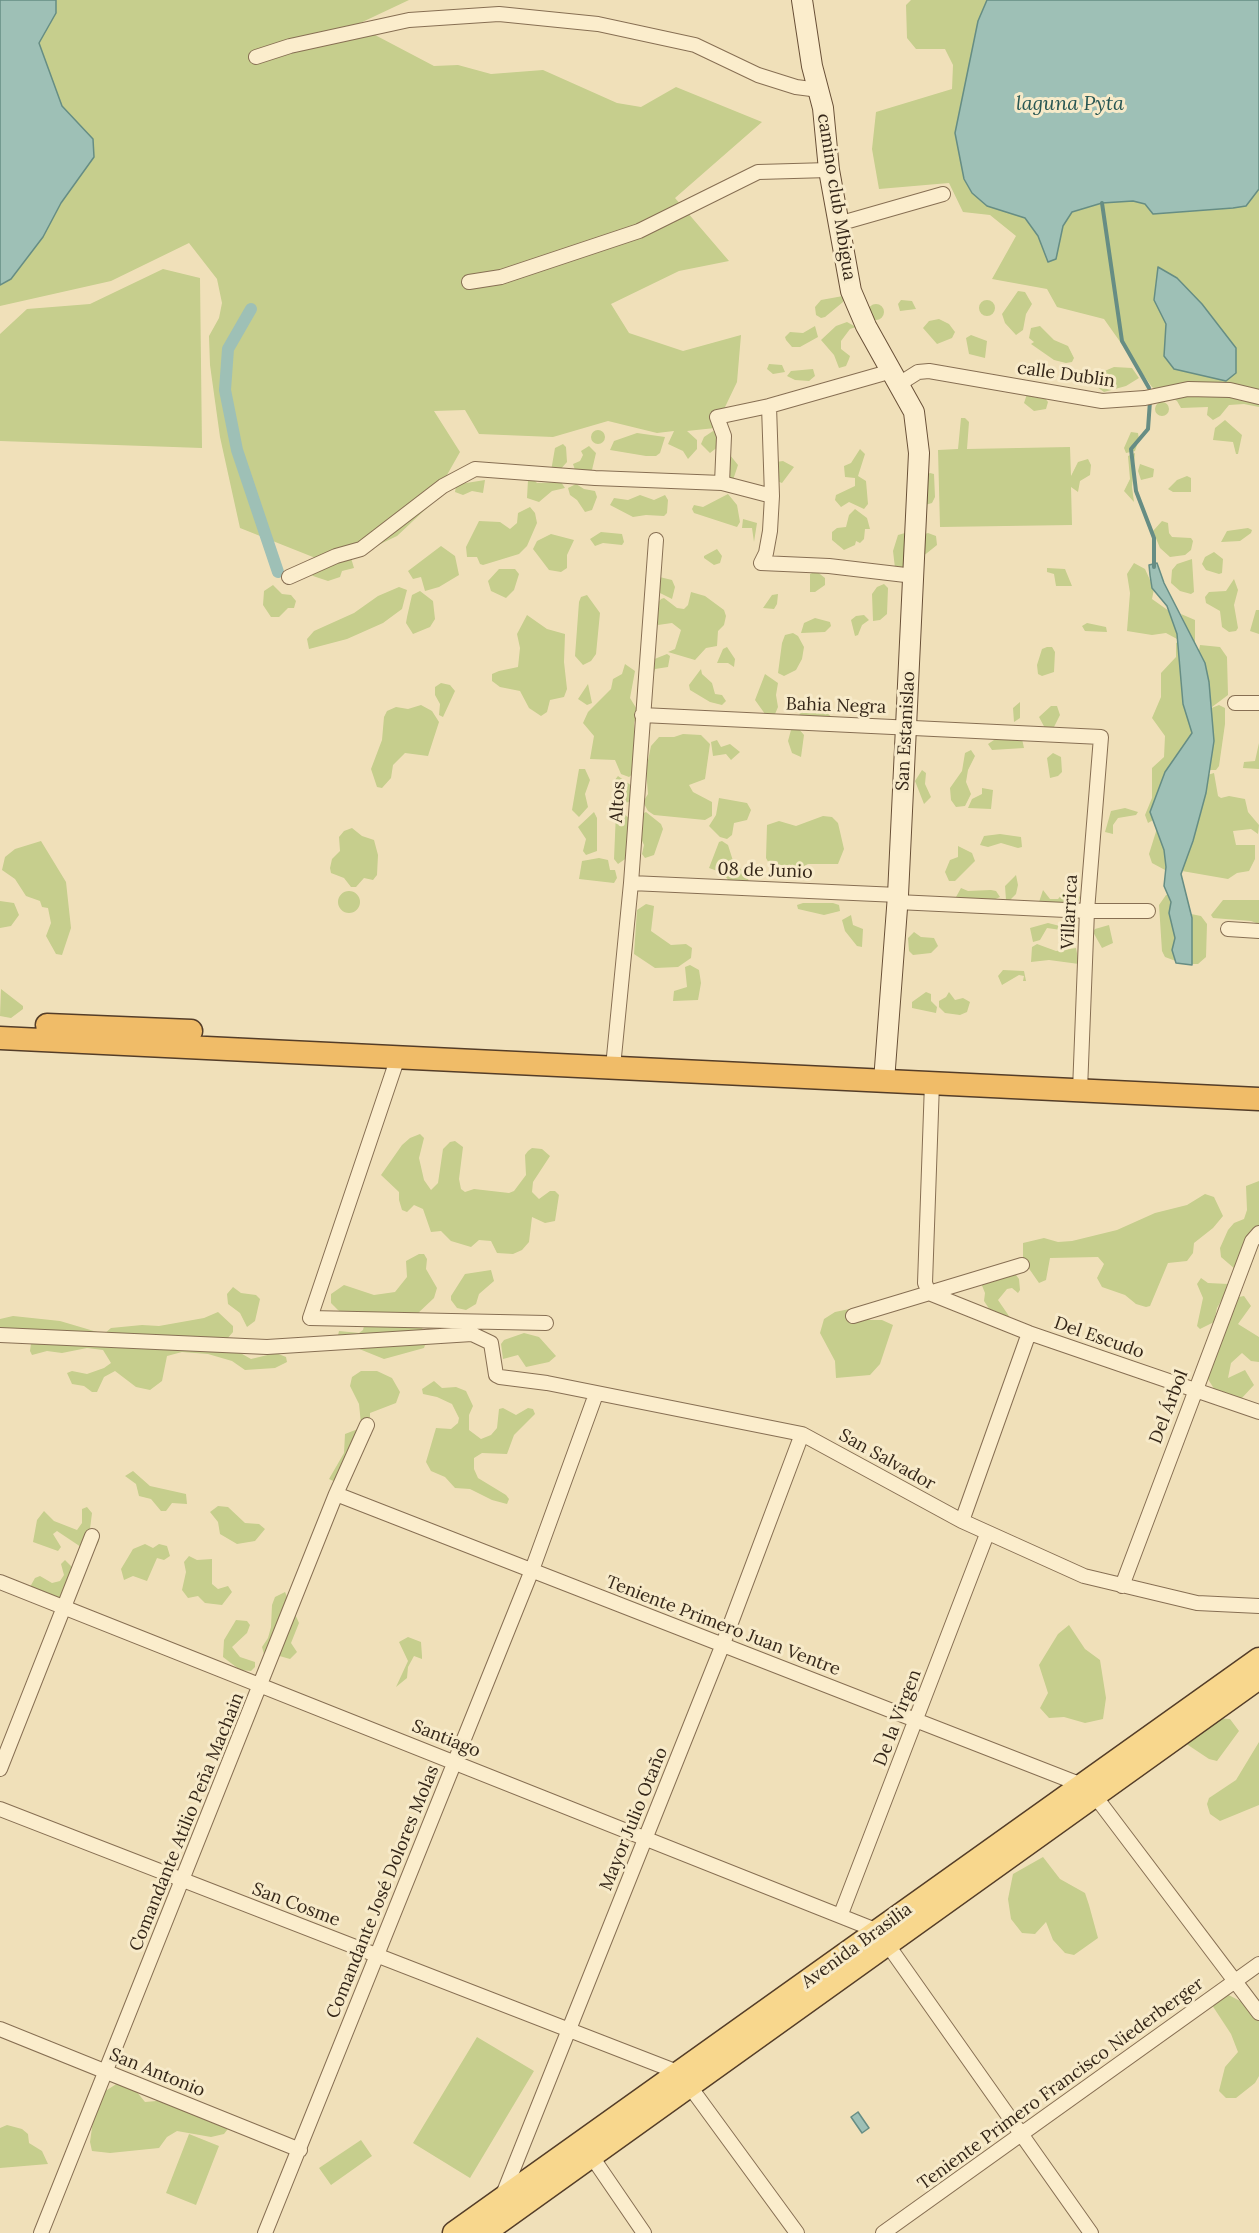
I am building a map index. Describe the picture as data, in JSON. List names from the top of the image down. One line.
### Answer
{"streets":{"main road":["camino club Mbigua","San Estanislao","Avenida Brasilia"],"street":["calle Dublin","Bahia Negra","Altos","08 de Junio","Villarrica","Del Escudo","Del Árbol","San Salvador","Teniente Primero Juan Ventre","De la Virgen","Santiago","Mayor Julio Otaño","Comandante Atilio Peña Machain","Comandante José Dolores Molas","San Cosme","San Antonio","Teniente Primero Francisco Niederberger"]},"crossings":[["camino club Mbigua","calle Dublin"],["camino club Mbigua","San Estanislao"],["calle Dublin","San Estanislao"],["Bahia Negra","San Estanislao"],["Bahia Negra","Altos"],["Bahia Negra","Villarrica"],["San Estanislao","08 de Junio"],["Altos","08 de Junio"],["08 de Junio","Villarrica"],["Del Escudo","Del Árbol"],["Del Árbol","San Salvador"],["San Salvador","De la Virgen"],["San Salvador","Mayor Julio Otaño"],["San Salvador","Comandante José Dolores Molas"],["Teniente Primero Juan Ventre","De la Virgen"],["Teniente Primero Juan Ventre","Mayor Julio Otaño"],["Teniente Primero Juan Ventre","Comandante Atilio Peña Machain"],["Teniente Primero Juan Ventre","Comandante José Dolores Molas"],["Teniente Primero Juan Ventre","Avenida Brasilia"],["De la Virgen","Santiago"],["Santiago","Mayor Julio Otaño"],["Santiago","Comandante Atilio Peña Machain"],["Santiago","Comandante José Dolores Molas"],["Santiago","Avenida Brasilia"],["Mayor Julio Otaño","San Cosme"],["Mayor Julio Otaño","Avenida Brasilia"],["Comandante Atilio Peña Machain","San Cosme"],["Comandante Atilio Peña Machain","San Antonio"],["Comandante José Dolores Molas","San Cosme"],["Comandante José Dolores Molas","San Antonio"],["San Cosme","Avenida Brasilia"]],"water":["laguna Pyta"]}
